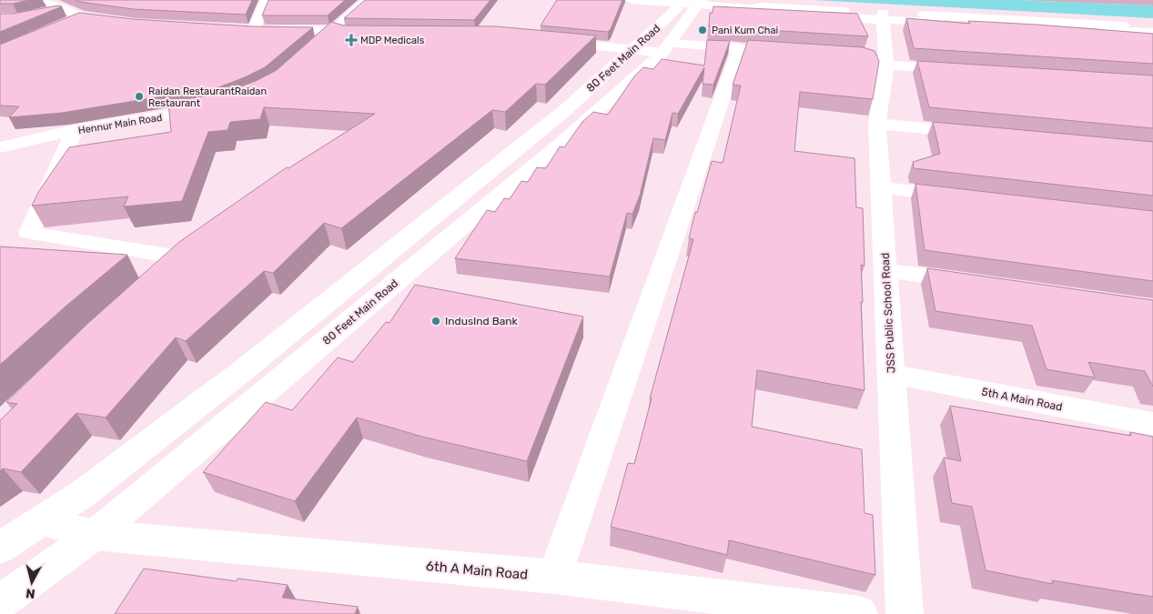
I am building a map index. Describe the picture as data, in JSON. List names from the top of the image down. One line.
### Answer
{"streets":{"street":["80 Feet Main Road","Hennur Main Road","JSS Public School Road","5th A Main Road","6th A Main Road"]},"crossings":[["80 Feet Main Road","6th A Main Road"],["JSS Public School Road","5th A Main Road"]],"places":{"other":["Pani Kum Chai","Raidan RestaurantRaidan Restaurant","IndusInd Bank"],"health":["MDP Medicals"]},"north":"bottom"}
